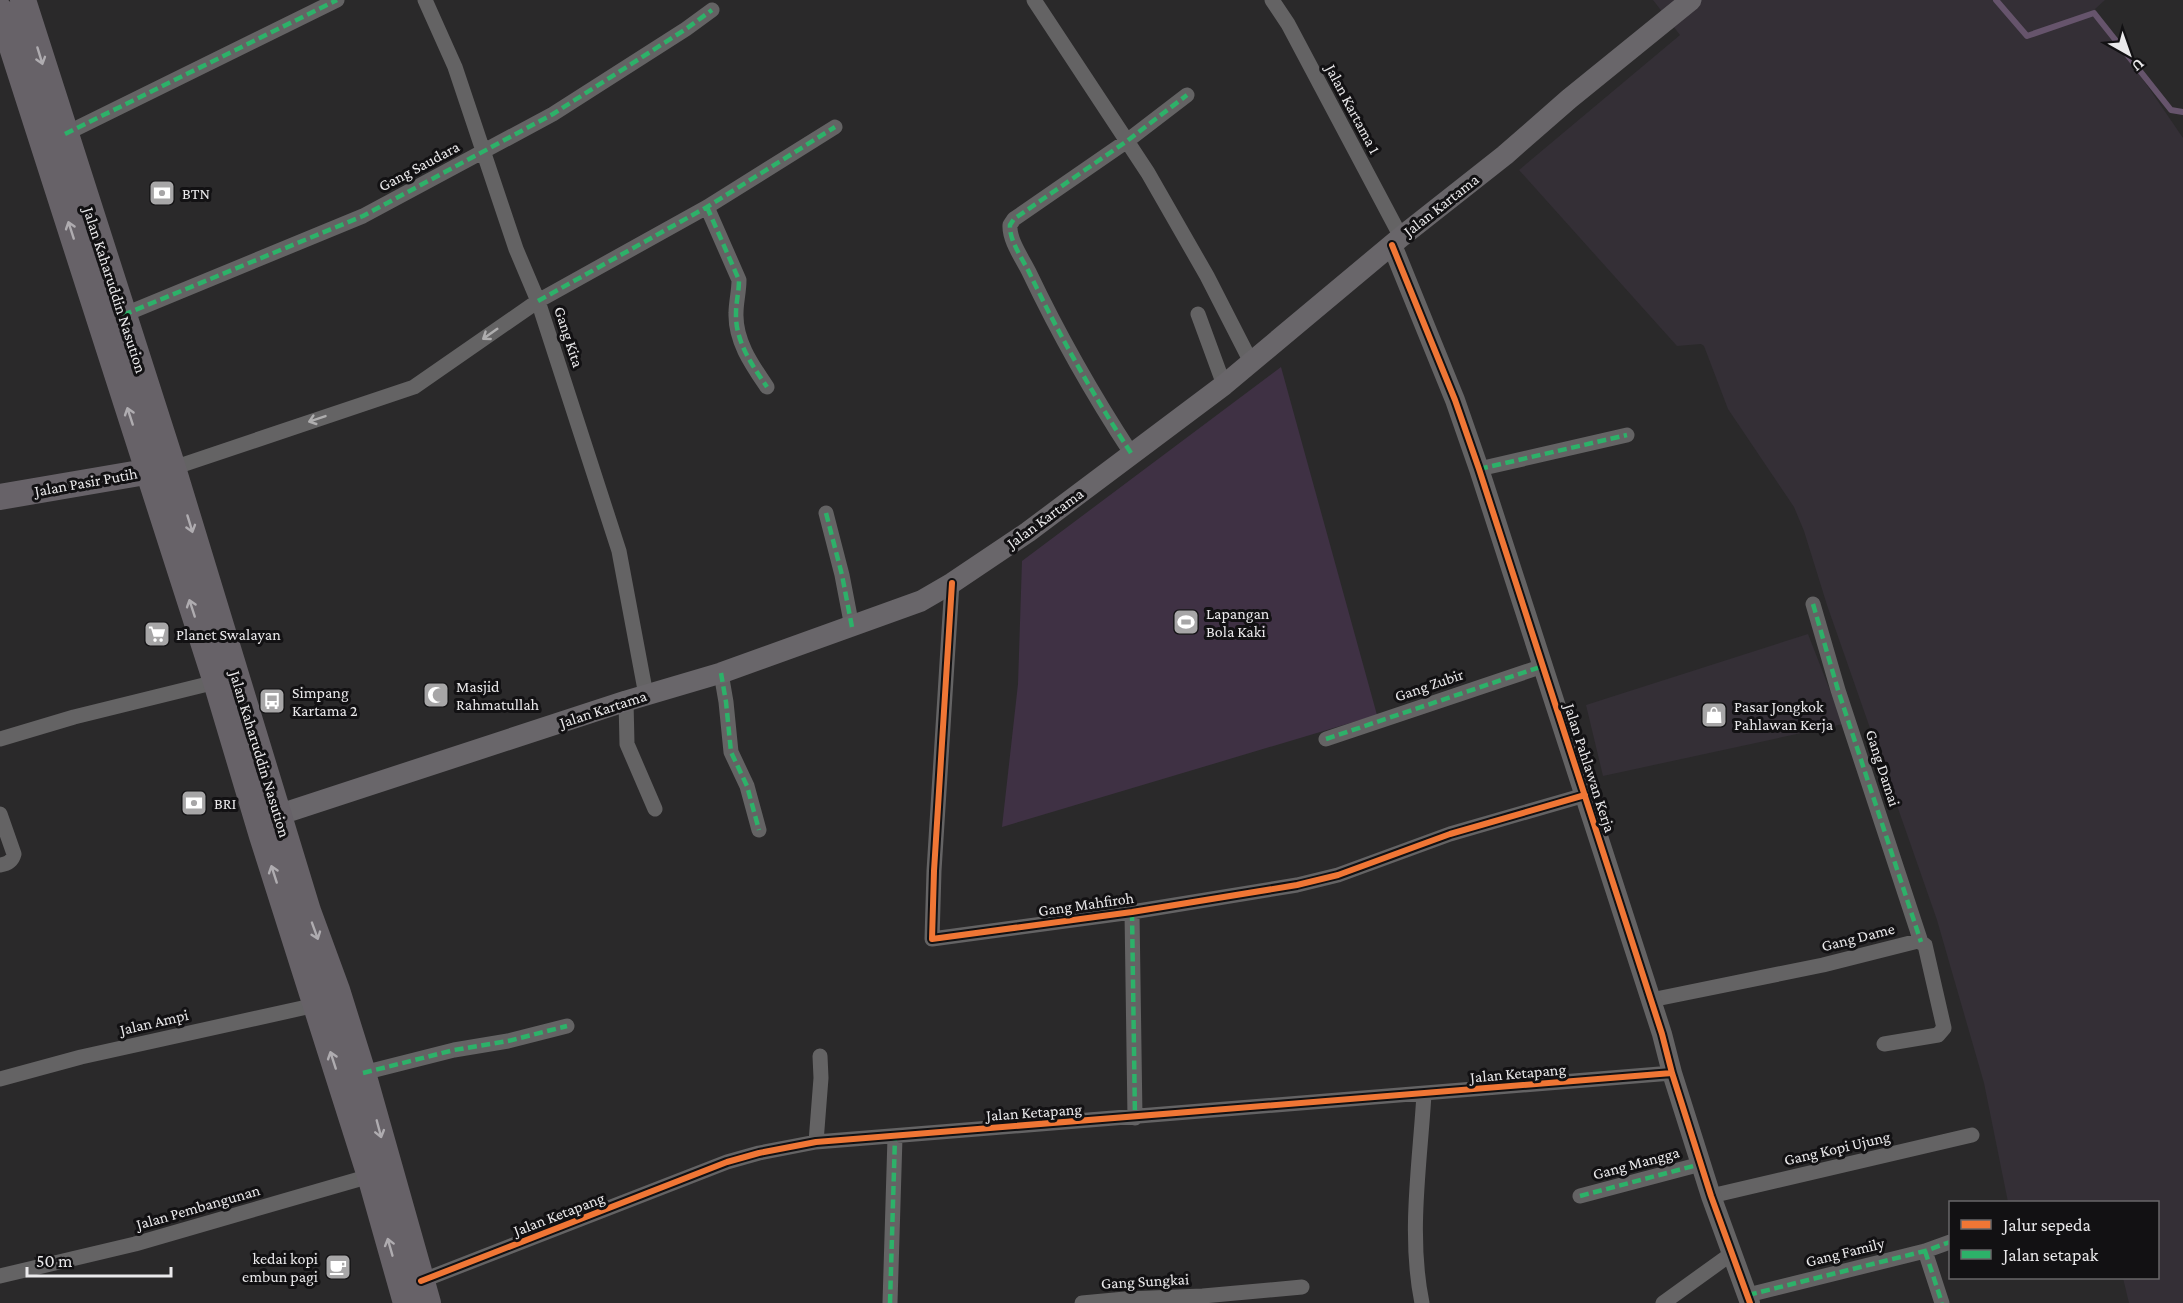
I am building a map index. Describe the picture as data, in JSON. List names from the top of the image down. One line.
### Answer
{"streets":{"highway":["Jalan Kaharuddin Nasution","Jalan Pasir Putih"],"main road":["Jalan Kartama"],"street":["Jalan Kartama 1","Gang Saudara","Gang Kita","Gang Zubir","Jalan Pahlawan Kerja","Gang Damai","Gang Mahfiroh","Gang Dame","Jalan Ampi","Jalan Ketapang","Gang Kopi Ujung","Gang Mangga","Jalan Pembangunan","Gang Family","Gang Sungkai"]},"crossings":[["Jalan Kartama 1","Jalan Kartama"],["Jalan Kartama 1","Jalan Pahlawan Kerja"],["Gang Saudara","Jalan Kaharuddin Nasution"],["Gang Saudara","Gang Kita"],["Jalan Kartama","Jalan Kaharuddin Nasution"],["Jalan Kartama","Gang Kita"],["Jalan Kartama","Jalan Pahlawan Kerja"],["Jalan Kartama","Gang Mahfiroh"],["Jalan Kaharuddin Nasution","Jalan Pasir Putih"],["Jalan Kaharuddin Nasution","Jalan Ampi"],["Jalan Kaharuddin Nasution","Jalan Ketapang"],["Jalan Kaharuddin Nasution","Jalan Pembangunan"],["Gang Zubir","Jalan Pahlawan Kerja"],["Jalan Pahlawan Kerja","Gang Mahfiroh"],["Jalan Pahlawan Kerja","Gang Dame"],["Jalan Pahlawan Kerja","Jalan Ketapang"],["Jalan Pahlawan Kerja","Gang Kopi Ujung"],["Jalan Pahlawan Kerja","Gang Mangga"],["Jalan Pahlawan Kerja","Gang Family"],["Gang Damai","Gang Dame"]],"places":{"bank":["BTN","BRI"],"sports":["Lapangan Bola Kaki"],"supermarket":["Planet Swalayan"],"mosque":["Masjid Rahmatullah"],"bus stop":["Simpang Kartama 2"],"shop":["Pasar Jongkok Pahlawan Kerja"],"cafe":["kedai kopi embun pagi"]},"legend":["Jalur sepeda","Jalan setapak"],"scale_bar":"50 m","north":"bottom right"}
